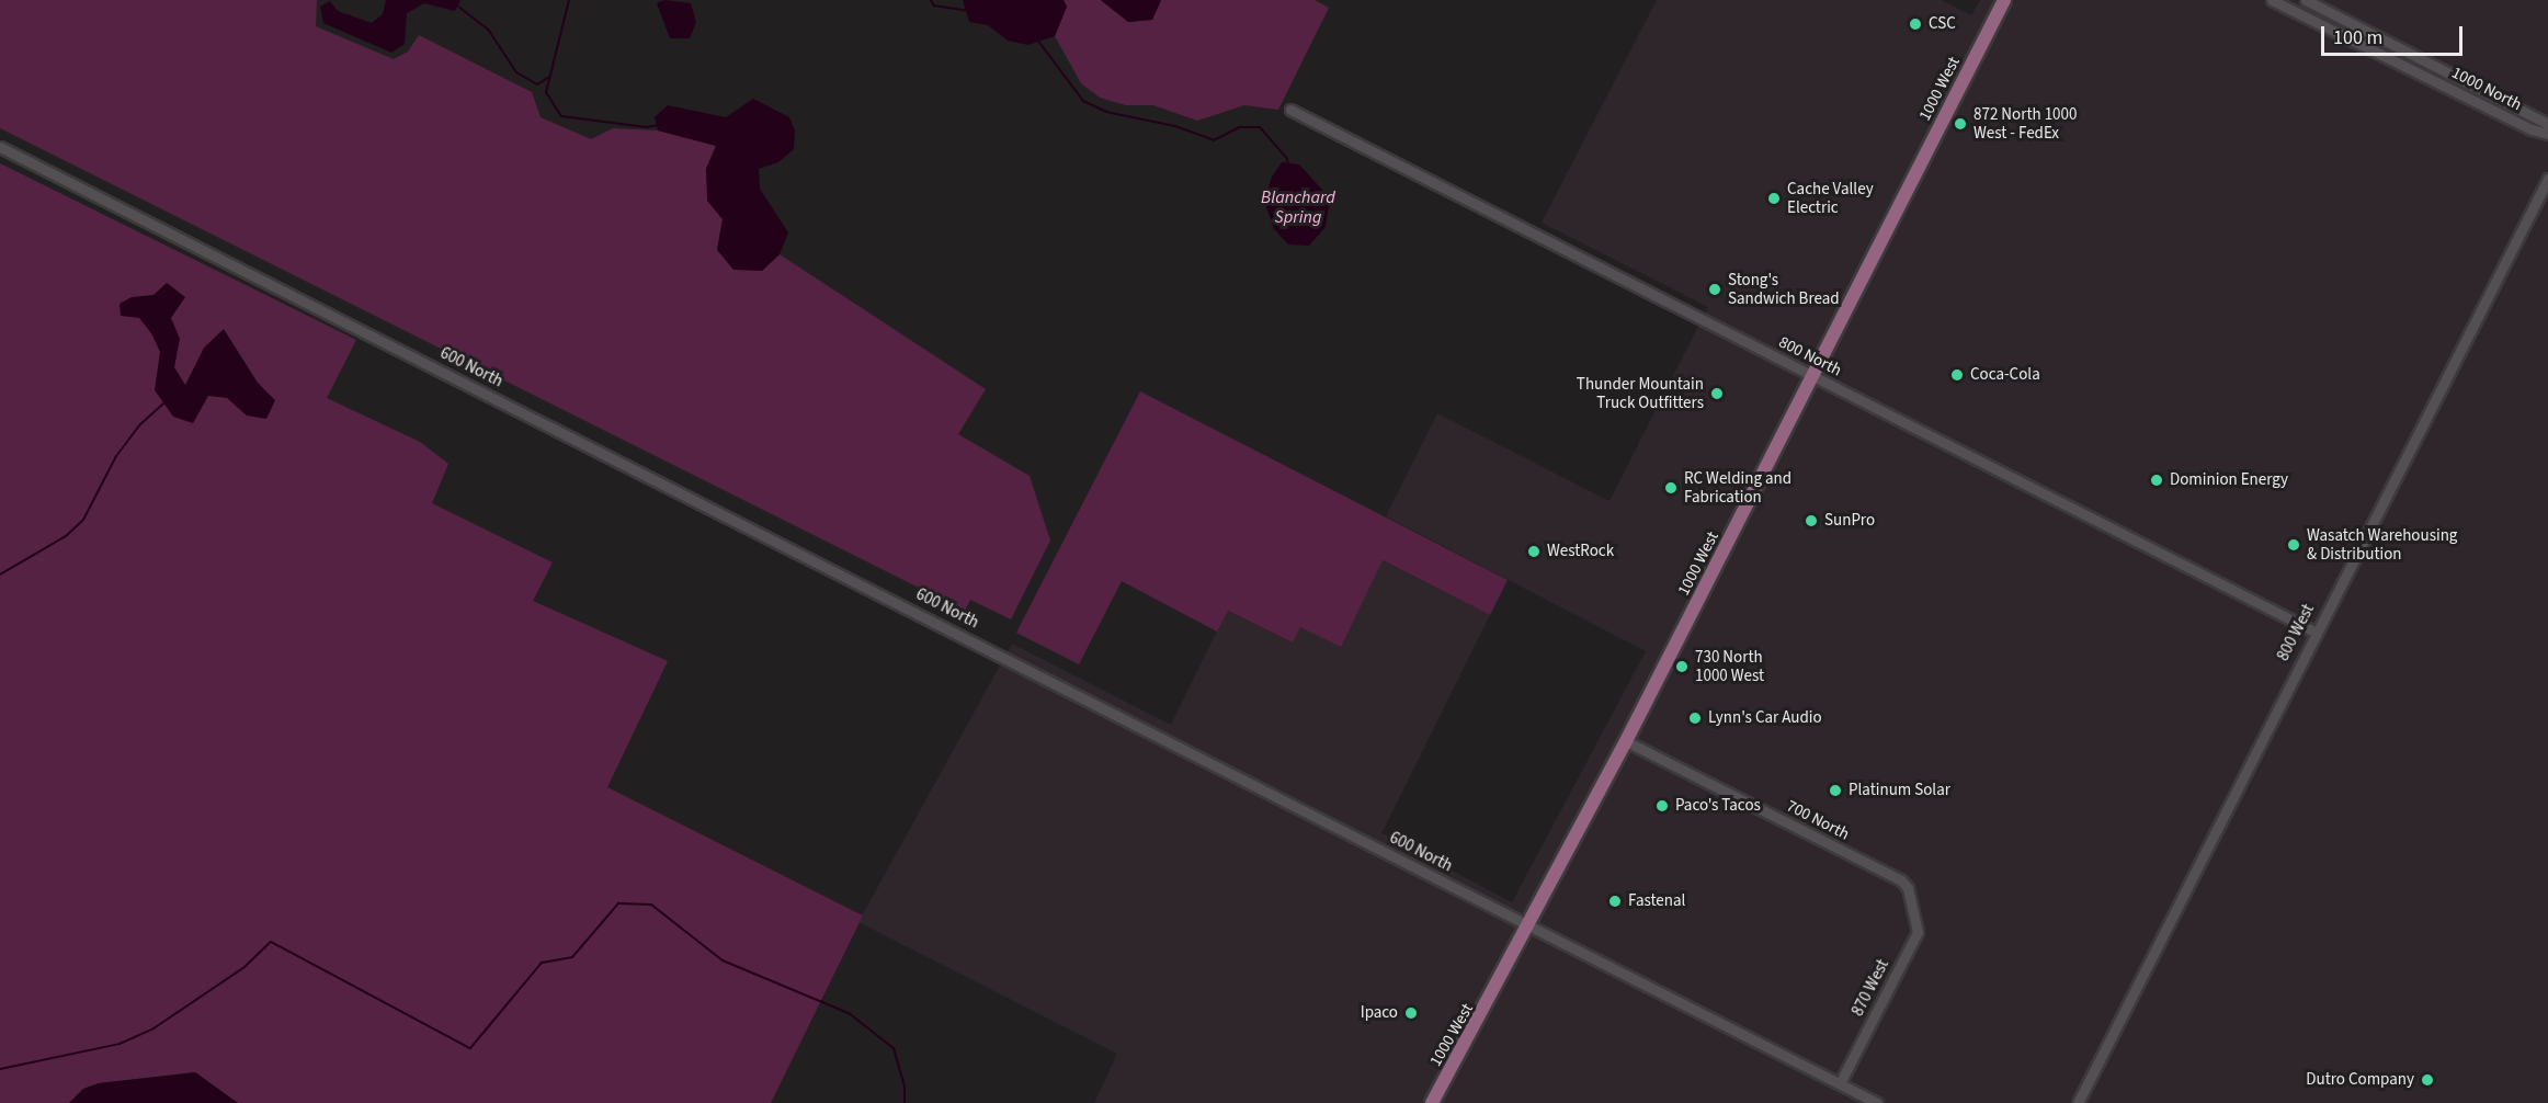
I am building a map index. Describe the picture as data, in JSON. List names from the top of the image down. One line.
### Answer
{"streets":{"main road":["1000 West"],"street":["1000 North","800 North","600 North","800 West","700 North","870 West"]},"crossings":[["1000 West","800 North"],["1000 West","600 North"],["1000 West","700 North"],["800 North","800 West"],["600 North","870 West"],["700 North","870 West"]],"water":["Blanchard Spring"],"places":["CSC","872 North 1000 West - FedEx","Cache Valley Electric","Stong's Sandwich Bread","Coca-Cola","Thunder Mountain Truck Outfitters","Dominion Energy","RC Welding and Fabrication","SunPro","Wasatch Warehousing & Distribution","WestRock","730 North 1000 West","Lynn's Car Audio","Platinum Solar","Paco's Tacos","Fastenal","Ipaco","Dutro Company"],"scale_bar":"100 m"}
